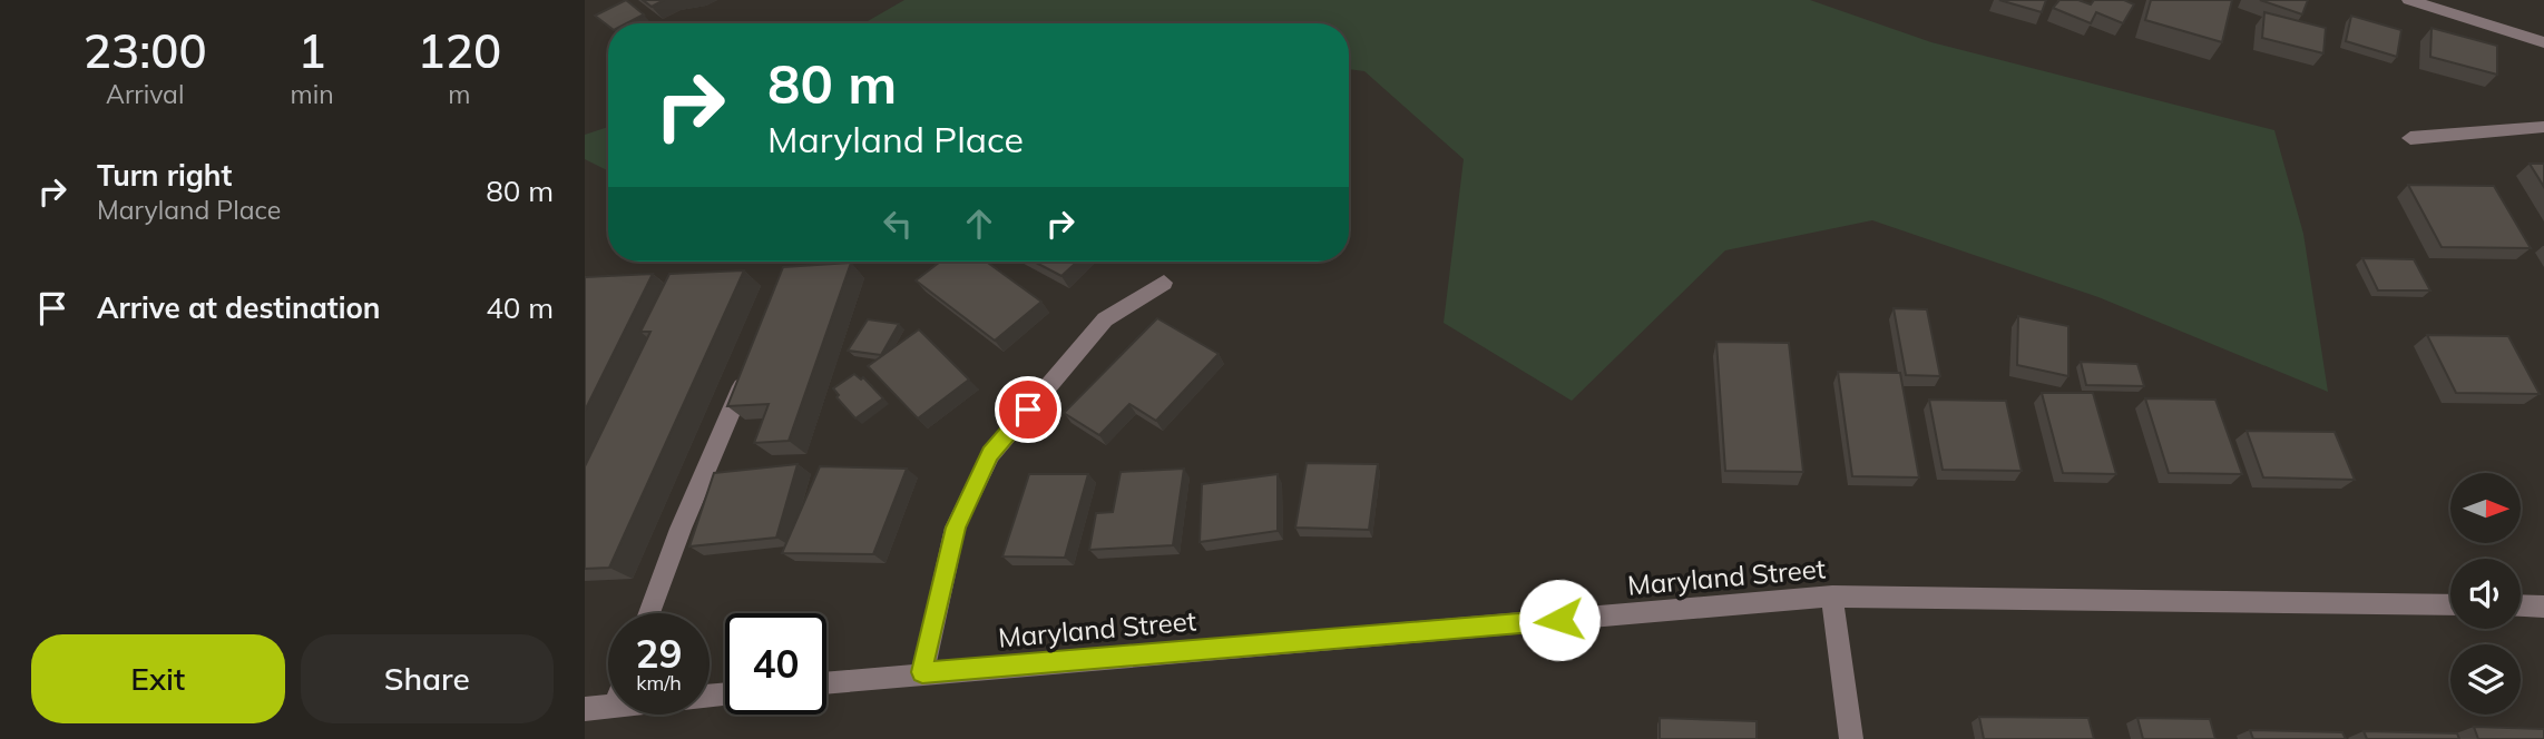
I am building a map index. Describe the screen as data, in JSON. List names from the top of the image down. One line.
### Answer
{"streets":{"street":["Maryland Street"]},"north":"right","page":{"eta":["23:00","Arrival","1","min","120","m"],"turn":["80 m","Maryland Place"],"list":[{"name":"Turn right","note":"Maryland Place","value":"80 m"},{"name":"Arrive at destination","value":"40 m"}],"speed":"29 km/h","limit":"40","buttons":["Exit","Share"]}}
